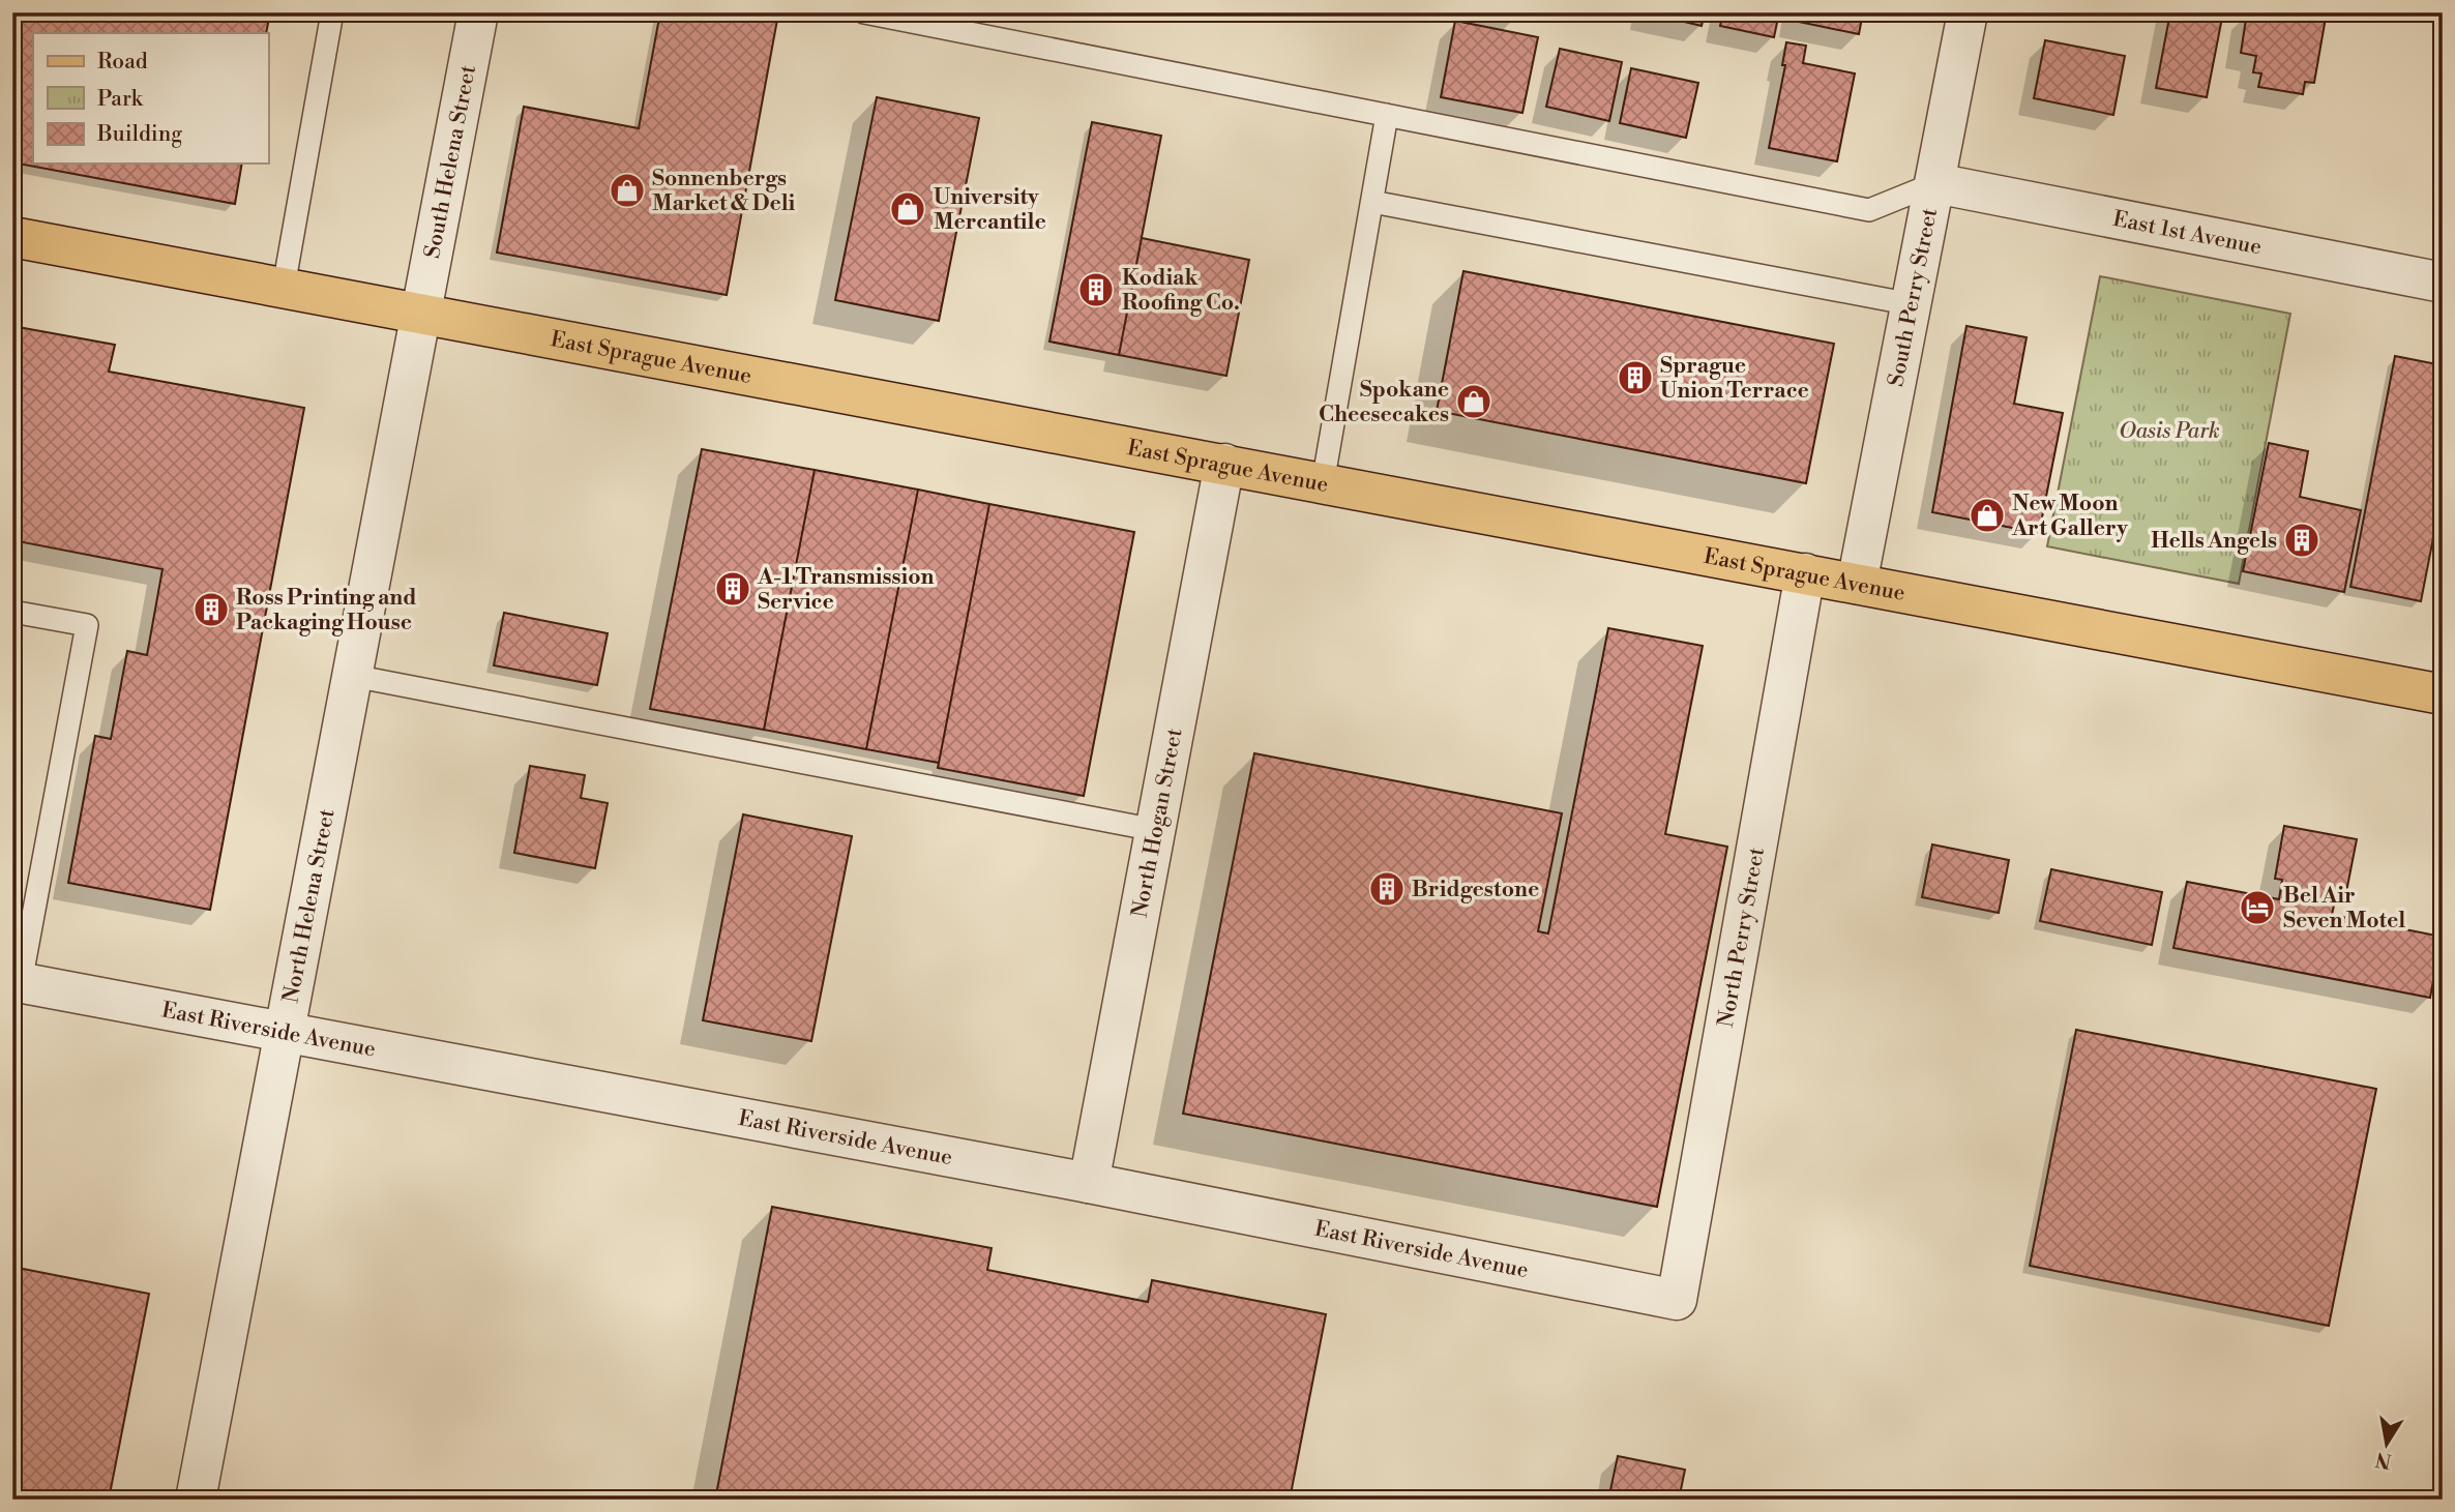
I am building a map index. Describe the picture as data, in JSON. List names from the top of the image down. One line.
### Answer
{"streets":{"main road":["East Sprague Avenue"],"street":["South Helena Street","East 1st Avenue","South Perry Street","North Hogan Street","North Helena Street","North Perry Street","East Riverside Avenue"]},"crossings":[["South Helena Street","East Sprague Avenue"],["South Helena Street","North Helena Street"],["East 1st Avenue","South Perry Street"],["South Perry Street","East Sprague Avenue"],["East Sprague Avenue","North Hogan Street"],["East Sprague Avenue","North Helena Street"],["East Sprague Avenue","North Perry Street"],["North Hogan Street","East Riverside Avenue"],["North Helena Street","East Riverside Avenue"],["North Perry Street","East Riverside Avenue"]],"parks":["Oasis Park"],"places":{"shop":["Sonnenbergs Market & Deli","University Mercantile","Spokane Cheesecakes","New Moon Art Gallery"],"building":["Kodiak Roofing Co.","Sprague Union Terrace","Hells Angels","A-1 Transmission Service","Ross Printing and Packaging House","Bridgestone"],"hotel":["Bel Air Seven Motel"]},"legend":["Road","Park","Building"],"north":"bottom"}
